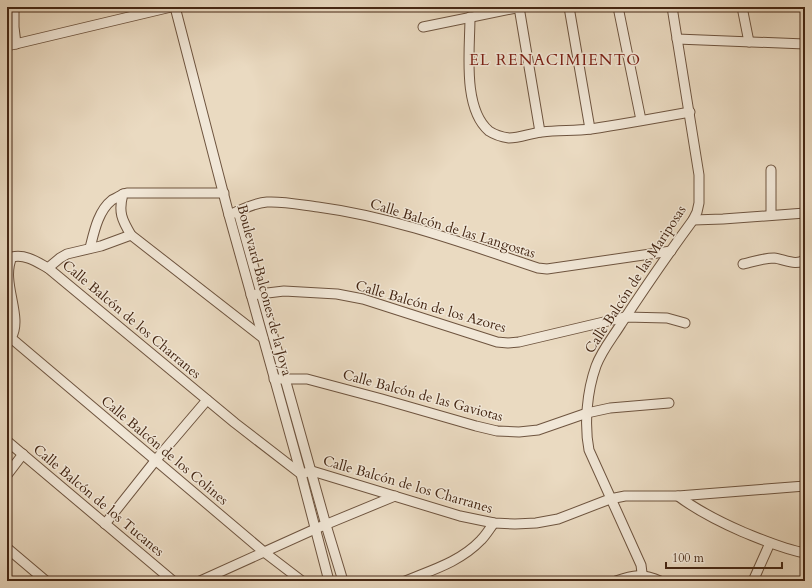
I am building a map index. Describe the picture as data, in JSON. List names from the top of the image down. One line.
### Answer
{"streets":{"street":["Calle Balcón de las Langostas","Calle Balcón de las Mariposas","Boulevard Balcones de la Joya","Calle Balcón de los Azores","Calle Balcón de los Charranes","Calle Balcón de las Gaviotas","Calle Balcón de los Colines","Calle Balcón de los Tucanes"]},"crossings":[["Calle Balcón de las Langostas","Calle Balcón de las Mariposas"],["Calle Balcón de las Langostas","Boulevard Balcones de la Joya"],["Calle Balcón de las Mariposas","Calle Balcón de los Azores"],["Calle Balcón de las Mariposas","Calle Balcón de los Charranes"],["Calle Balcón de las Mariposas","Calle Balcón de las Gaviotas"],["Boulevard Balcones de la Joya","Calle Balcón de los Azores"],["Boulevard Balcones de la Joya","Calle Balcón de los Charranes"],["Boulevard Balcones de la Joya","Calle Balcón de las Gaviotas"],["Calle Balcón de los Charranes","Calle Balcón de los Colines"]],"districts":["EL RENACIMIENTO"],"scale_bar":"100 m"}
